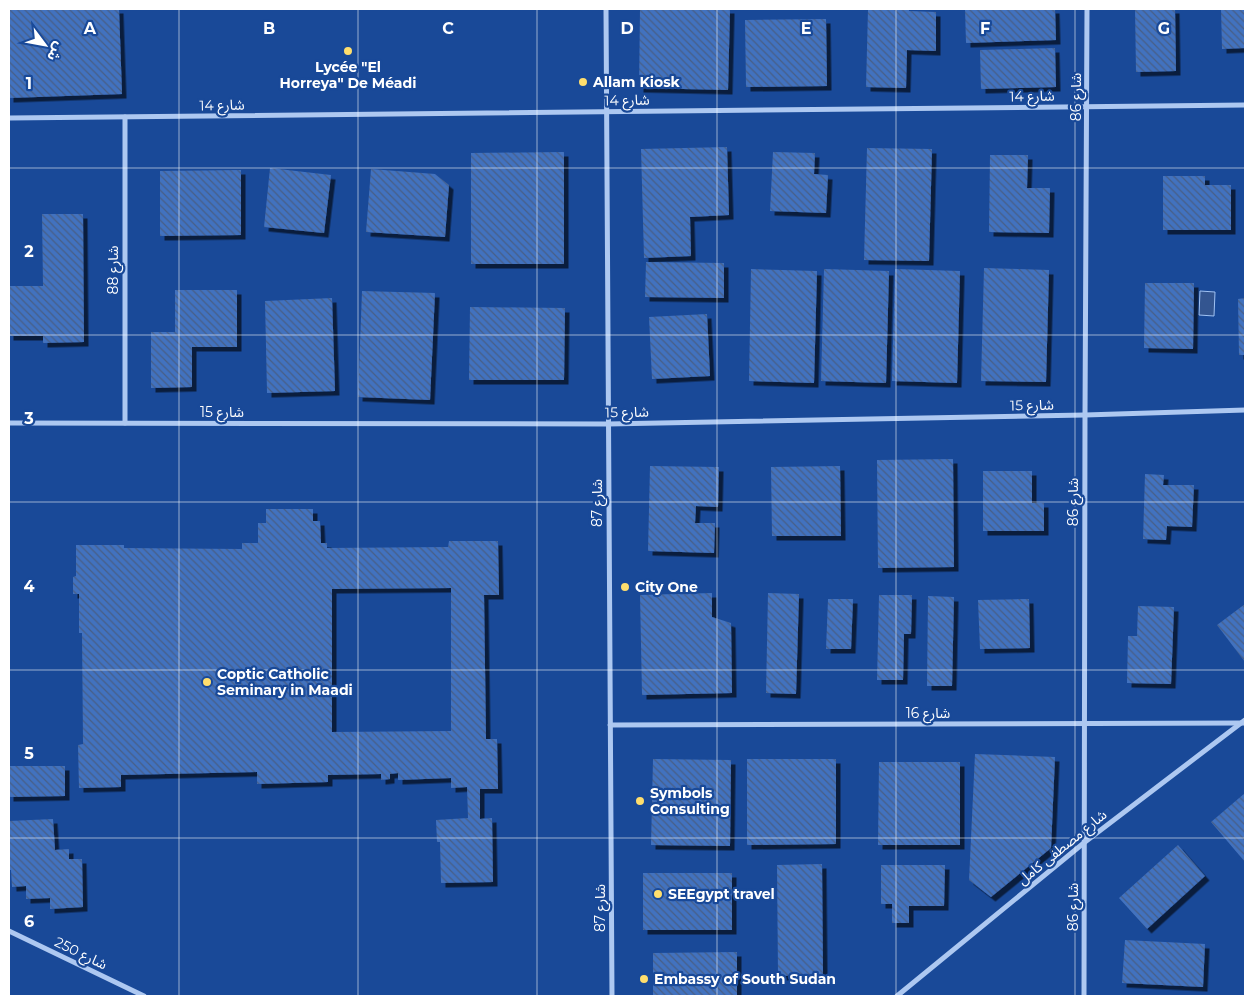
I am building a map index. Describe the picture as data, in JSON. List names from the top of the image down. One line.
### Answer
{"streets":{"street":["شارع 14","شارع 86","شارع 88","شارع 15","شارع 87","شارع 16","شارع مصطفى كامل","شارع 250"]},"crossings":[["شارع 14","شارع 86"],["شارع 14","شارع 88"],["شارع 14","شارع 87"],["شارع 86","شارع 15"],["شارع 86","شارع 16"],["شارع 86","شارع مصطفى كامل"],["شارع 88","شارع 15"],["شارع 15","شارع 87"],["شارع 87","شارع 16"],["شارع 16","شارع مصطفى كامل"]],"places":["Lycée \"El Horreya\" De Méadi","Allam Kiosk","City One","Coptic Catholic Seminary in Maadi","Symbols Consulting","SEEgypt travel","Embassy of South Sudan"],"north":"bottom right","grid":{"columns":["A","B","C","D","E","F","G"],"rows":["1","2","3","4","5","6"]}}
